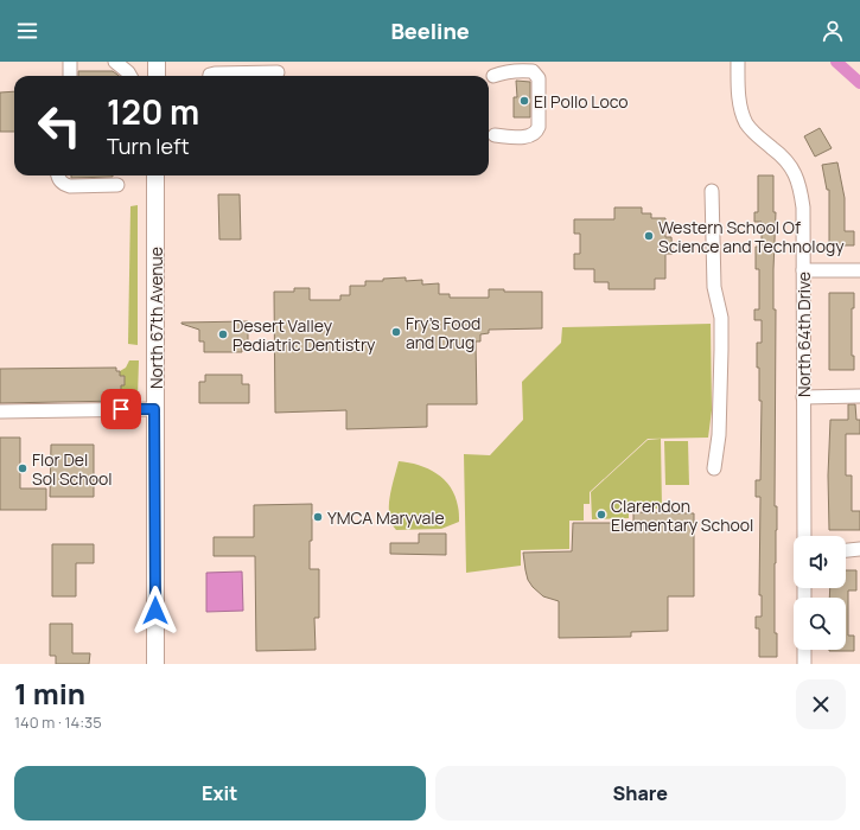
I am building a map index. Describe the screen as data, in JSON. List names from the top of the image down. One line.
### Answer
{"streets":{"main road":["North 67th Avenue"],"street":["North 64th Drive"]},"places":["El Pollo Loco","Western School Of Science and Technology","Fry's Food and Drug","Desert Valley Pediatric Dentistry","Flor Del Sol School","Clarendon Elementary School","YMCA Maryvale"],"page":{"header":"Beeline","turn":["120 m","Turn left"],"heading":["1 min","140 m · 14:35"],"buttons":["Exit","Share"]}}
